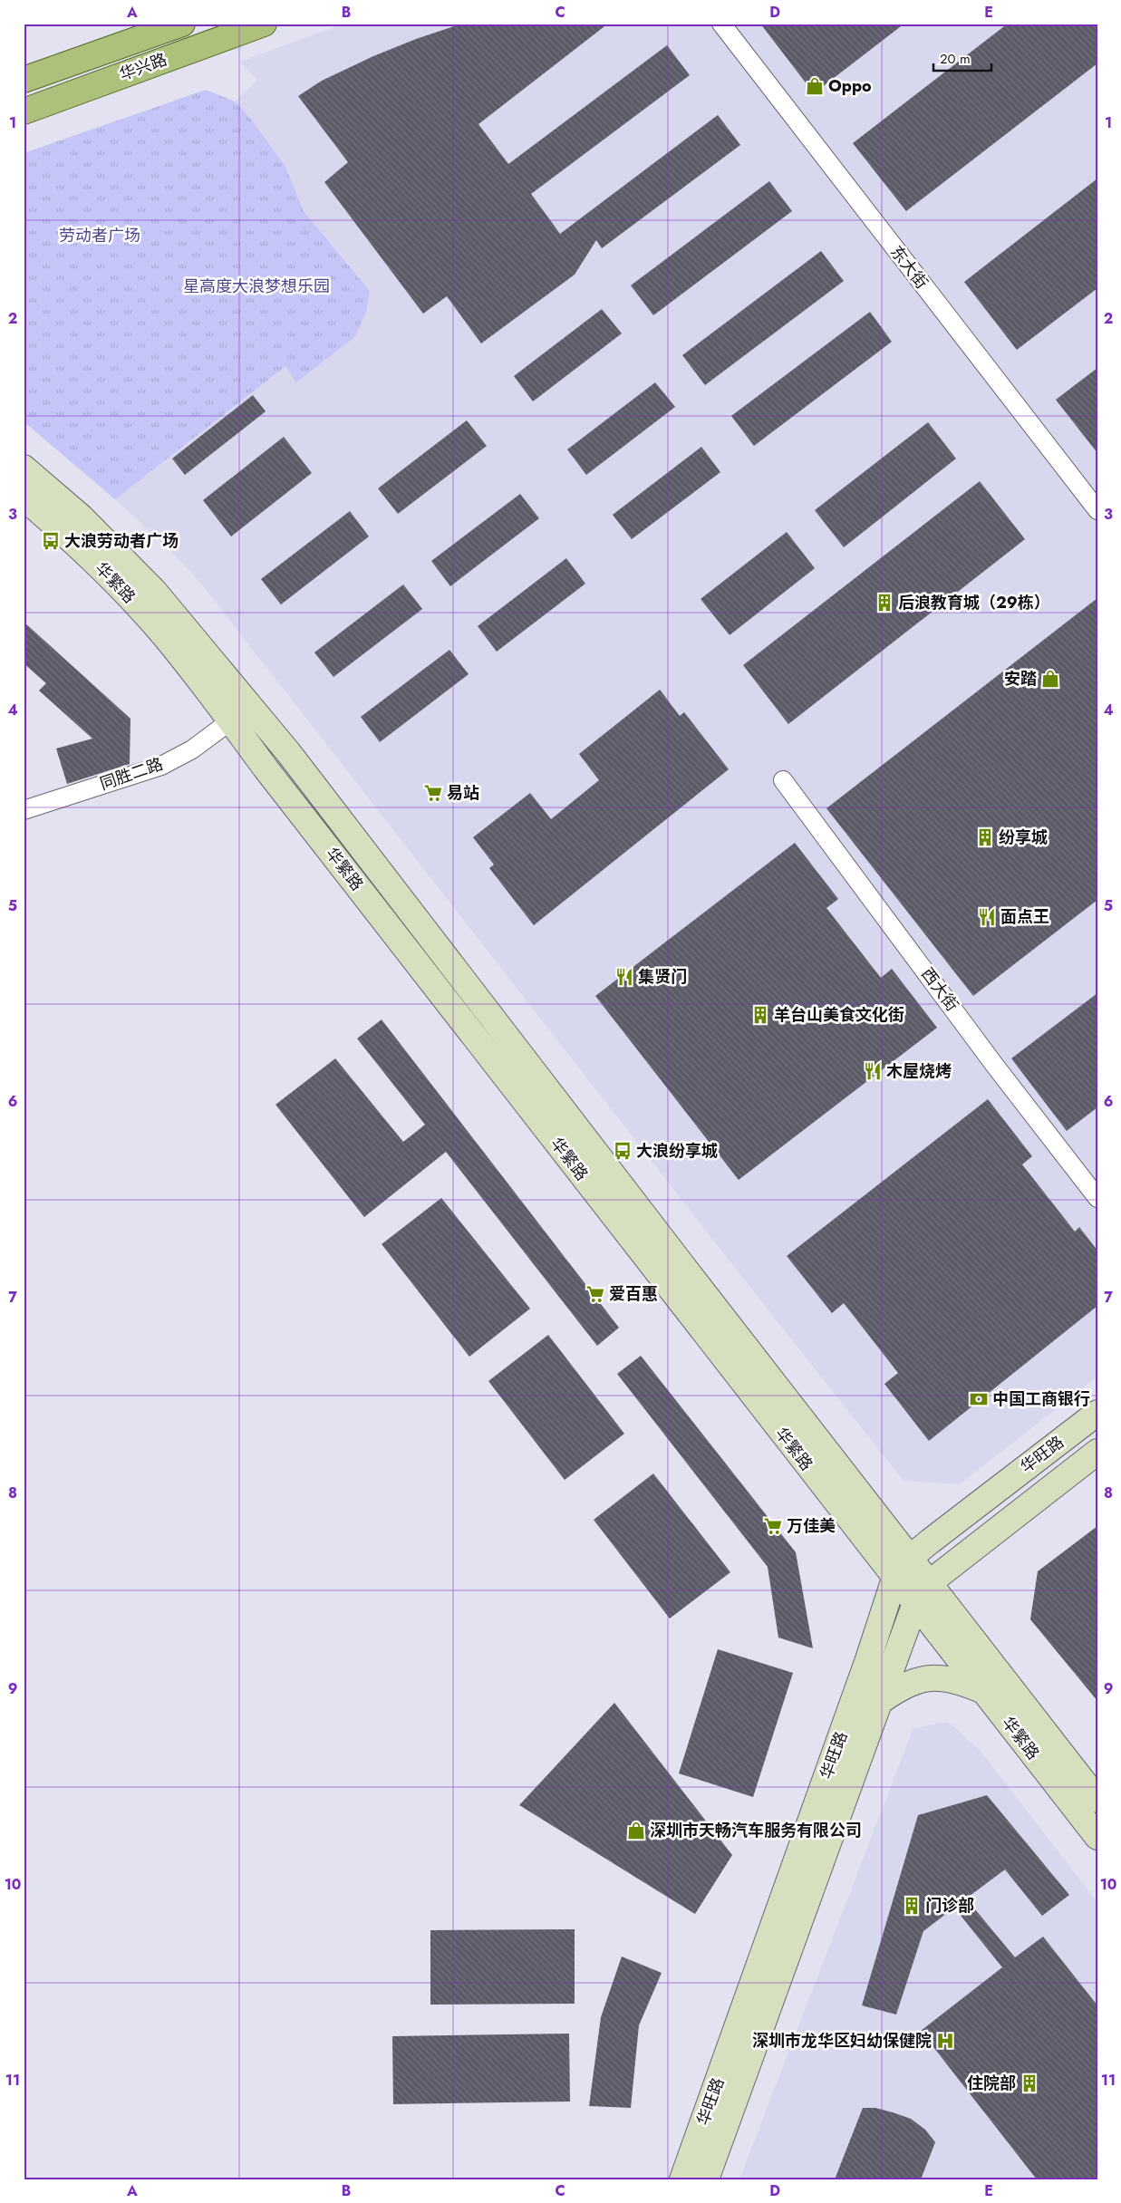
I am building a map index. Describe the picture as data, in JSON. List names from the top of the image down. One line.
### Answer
{"streets":{"main road":["华兴路","华繁路","华旺路"],"street":["东大街","同胜二路","西大街"]},"crossings":[["华繁路","同胜二路"],["华繁路","华旺路"]],"parks":["劳动者广场","星高度大浪梦想乐园"],"places":{"shop":["Oppo","安踏","深圳市天畅汽车服务有限公司"],"bus stop":["大浪劳动者广场","大浪纷享城"],"building":["后浪教育城（29栋）","纷享城","羊台山美食文化街","门诊部","住院部"],"supermarket":["易站","爱百惠","万佳美"],"restaurant":["面点王","集贤门","木屋烧烤"],"bank":["中国工商银行"],"hospital":["深圳市龙华区妇幼保健院"]},"scale_bar":"20 m","grid":{"columns":["A","B","C","D","E"],"rows":["1","2","3","4","5","6","7","8","9","10","11"]}}
